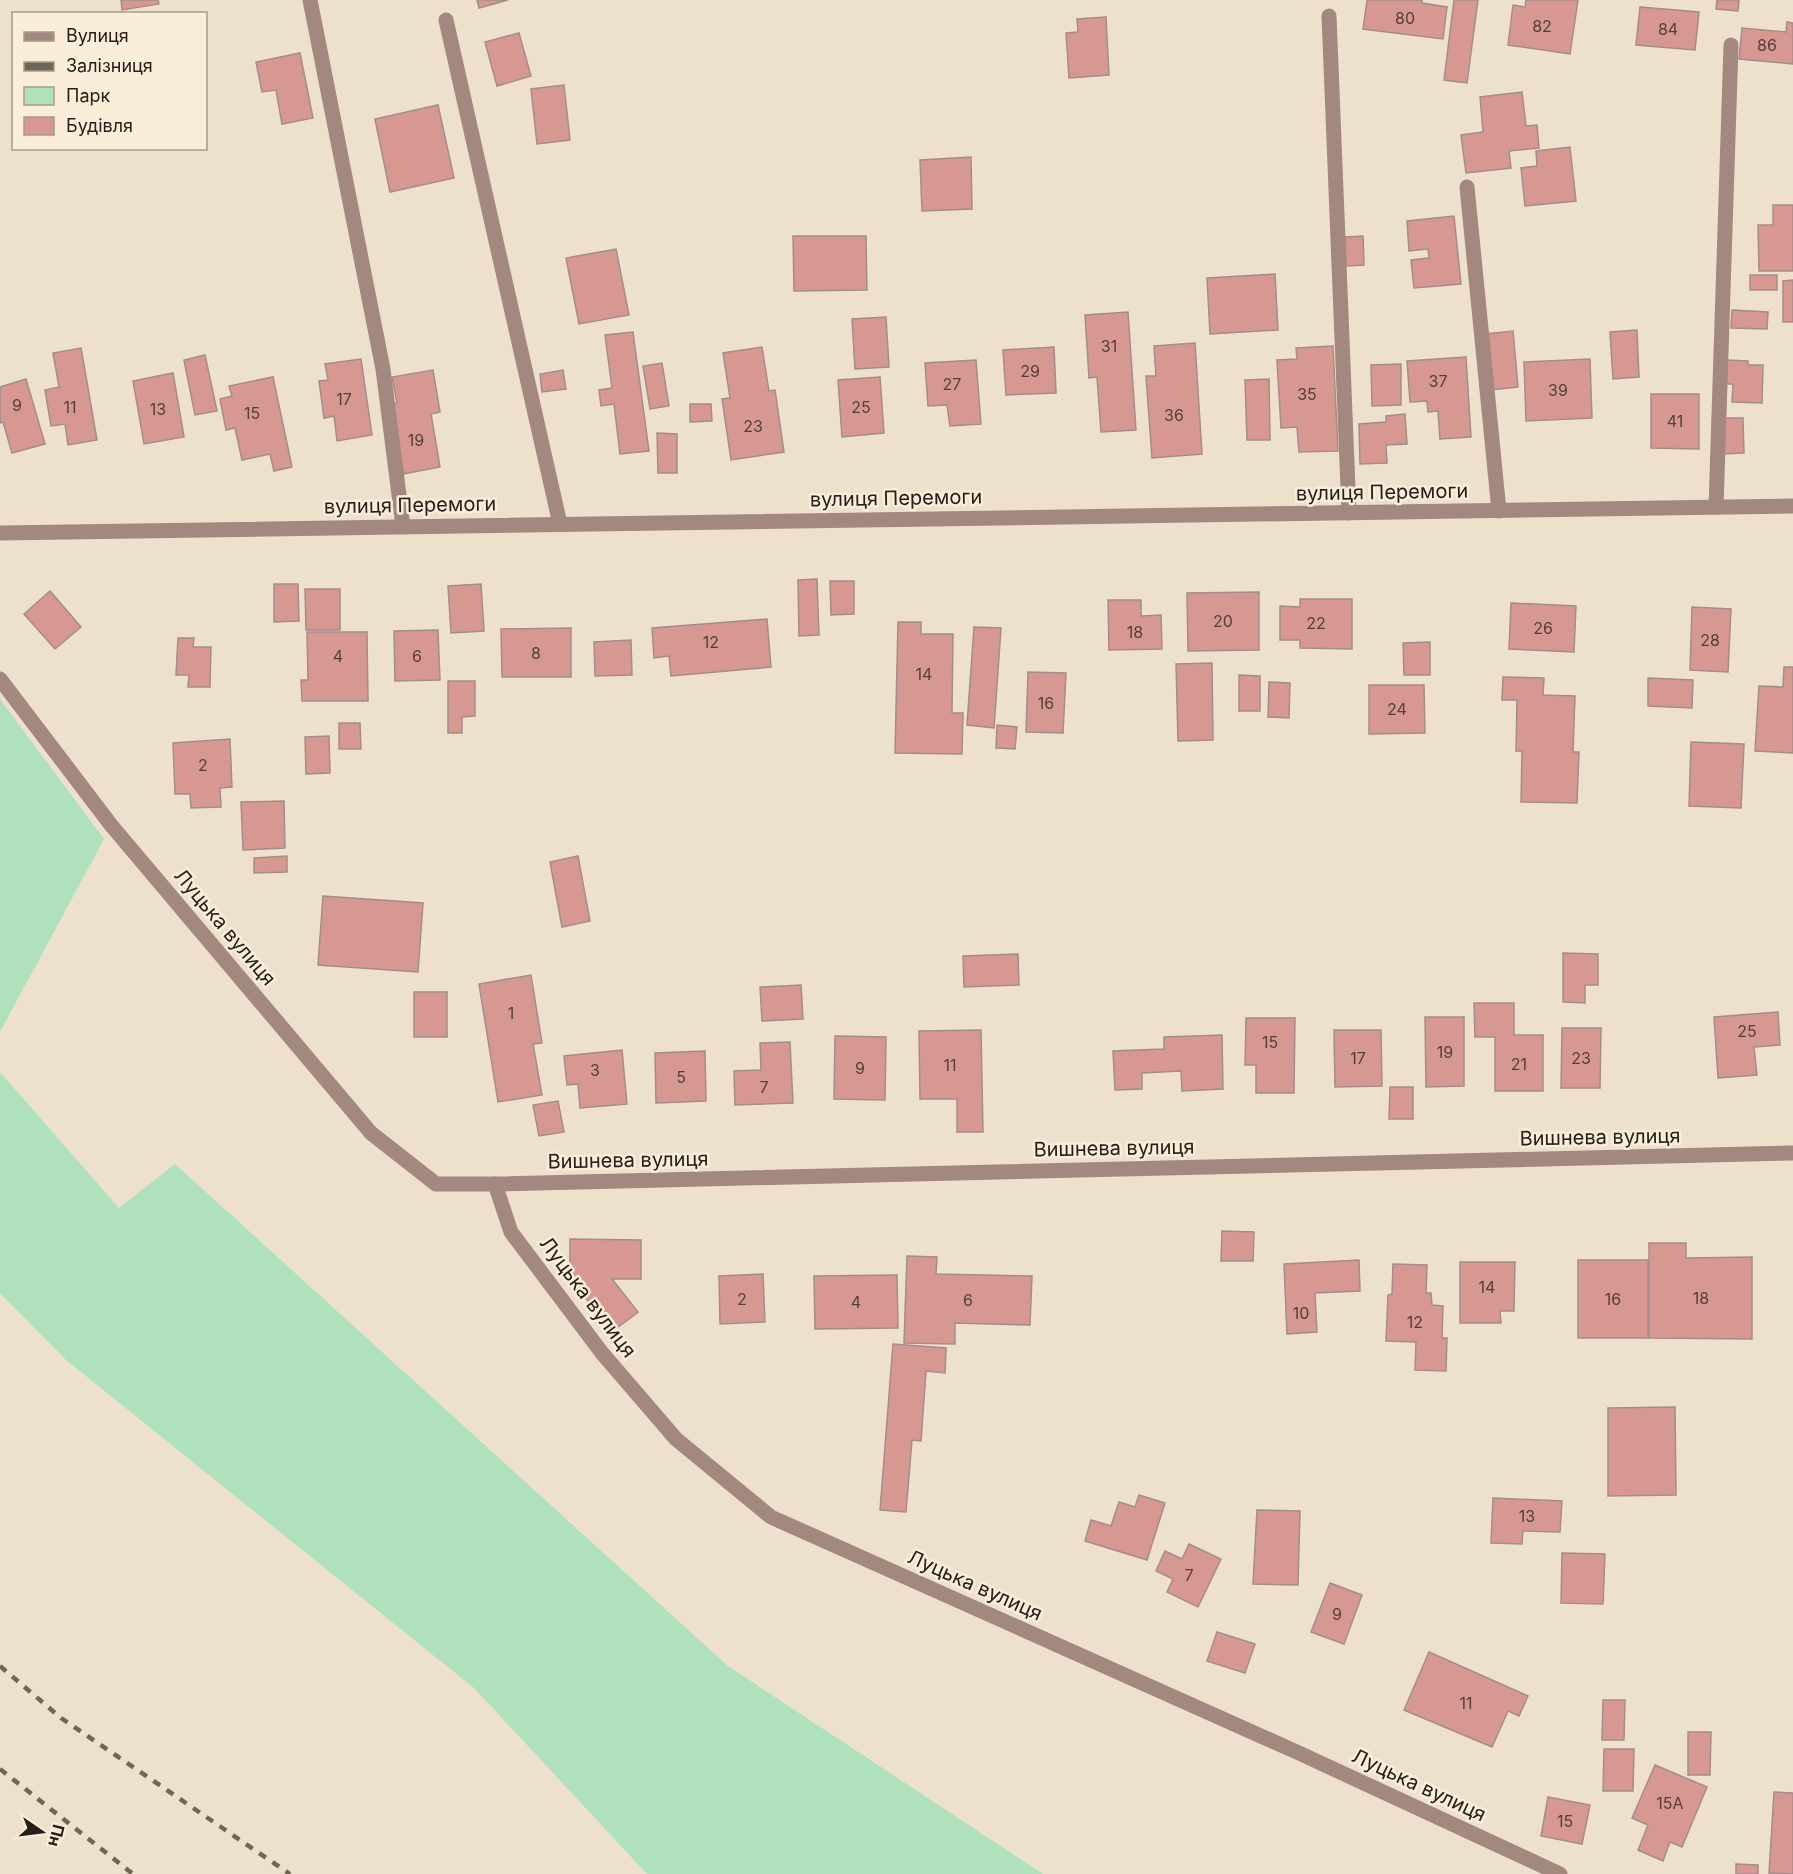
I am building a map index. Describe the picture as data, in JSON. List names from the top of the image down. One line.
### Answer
{"streets":{"street":["вулиця Перемоги","Луцька вулиця","Вишнева вулиця"]},"crossings":[["Луцька вулиця","Вишнева вулиця"]],"house_numbers":["80","82","84","86","31","29","37","27","39","35","17","9","11","25","13","15","36","41","23","19","20","22","26","18","28","12","8","4","6","14","16","24","2","1","25","15","19","17","23","21","11","9","3","5","7","14","18","2","16","6","4","10","12","13","7","9","11","15А","15"],"legend":["Вулиця","Залізниця","Парк","Будівля"],"north":"right"}
